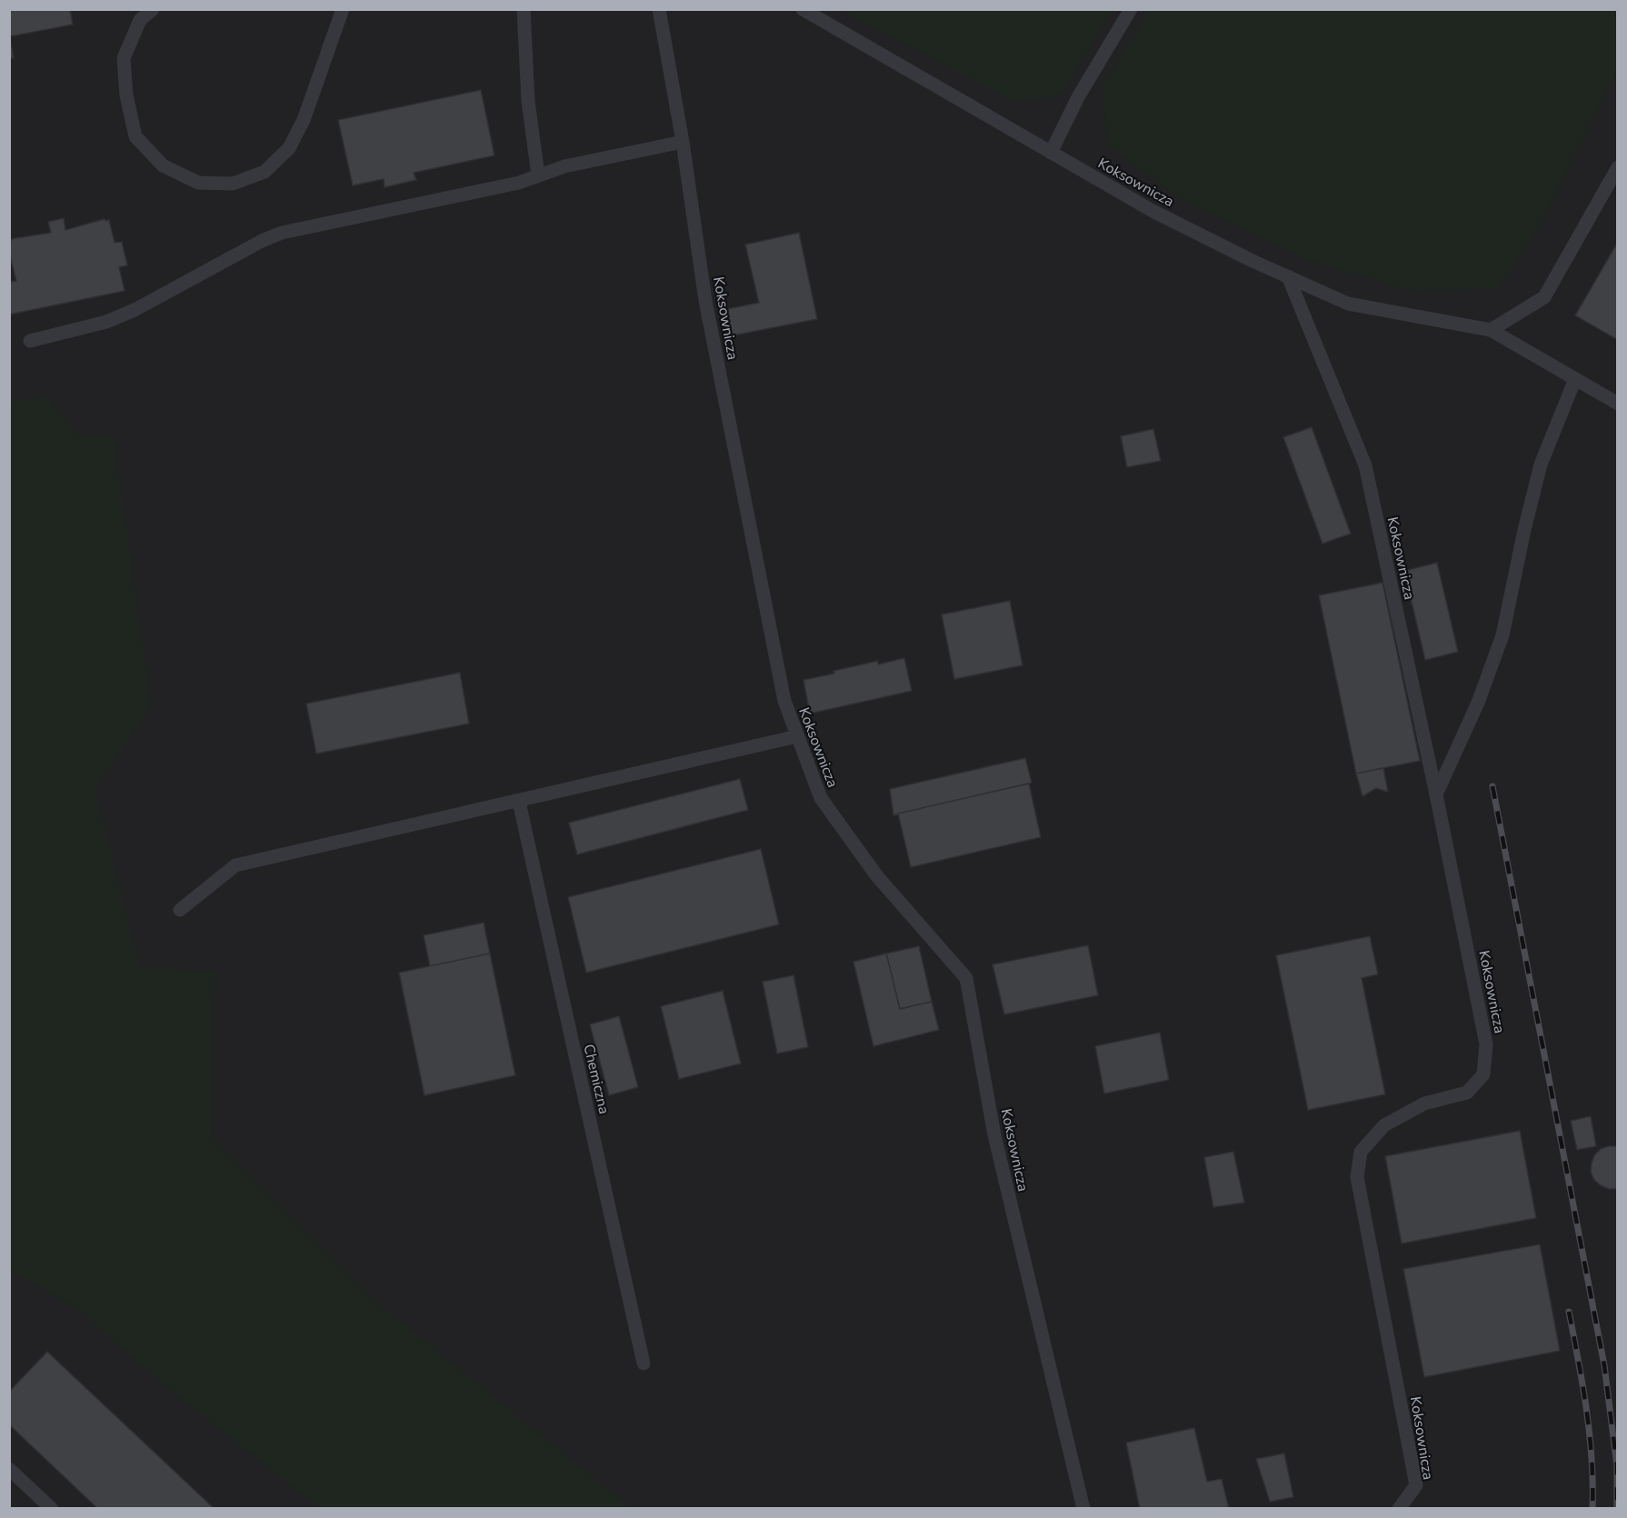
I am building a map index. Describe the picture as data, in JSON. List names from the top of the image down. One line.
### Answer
{"streets":{"lane":["Koksownicza","Chemiczna"]}}
